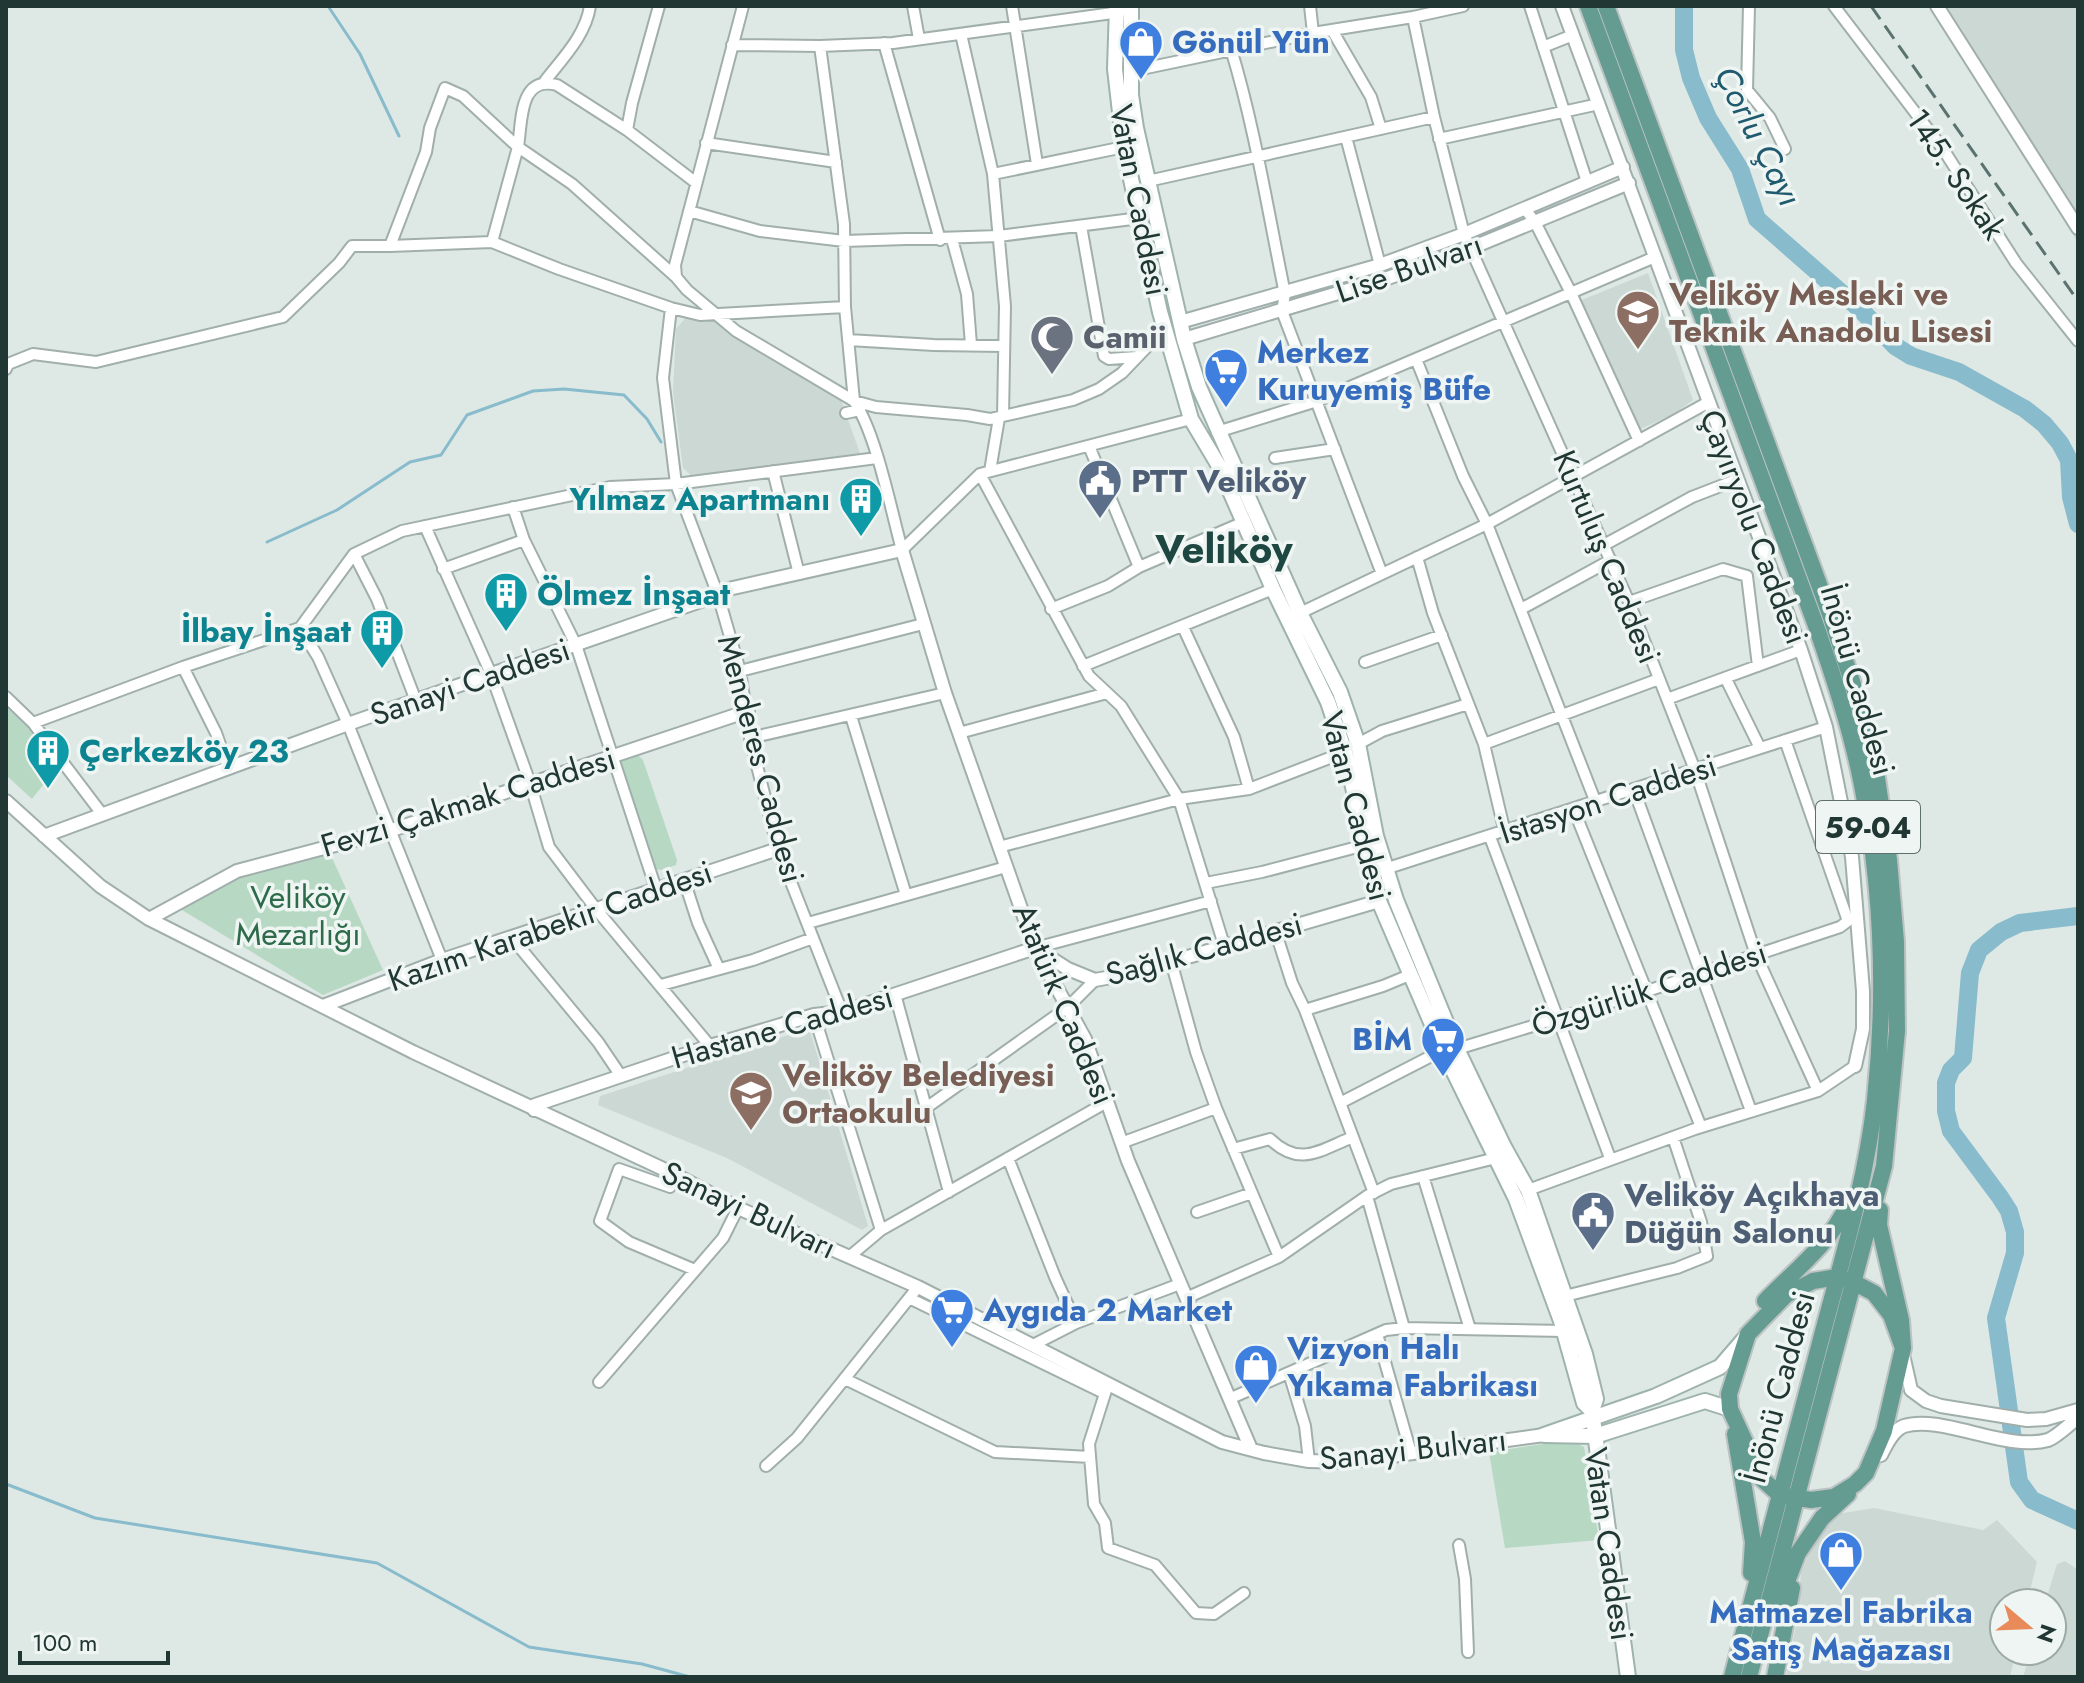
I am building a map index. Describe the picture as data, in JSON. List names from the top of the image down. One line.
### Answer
{"streets":{"main road":["Vatan Caddesi","İnönü Caddesi","59-04"],"street":["145. Sokak","Lise Bulvarı","Çayıryolu Caddesi","Kurtuluş Caddesi","Sanayi Caddesi","Menderes Caddesi","İstasyon Caddesi","Fevzi Çakmak Caddesi","Kazım Karabekir Caddesi","Sağlık Caddesi","Özgürlük Caddesi","Atatürk Caddesi","Hastane Caddesi","Sanayi Bulvarı"]},"crossings":[["Vatan Caddesi","Lise Bulvarı"],["Vatan Caddesi","İstasyon Caddesi"],["Vatan Caddesi","Sağlık Caddesi"],["Vatan Caddesi","Özgürlük Caddesi"],["Lise Bulvarı","Çayıryolu Caddesi"],["Lise Bulvarı","Kurtuluş Caddesi"],["Çayıryolu Caddesi","İstasyon Caddesi"],["Kurtuluş Caddesi","İstasyon Caddesi"],["Kurtuluş Caddesi","Özgürlük Caddesi"],["İnönü Caddesi","59-04"],["Sanayi Caddesi","Menderes Caddesi"],["Sanayi Caddesi","Atatürk Caddesi"],["Sanayi Caddesi","Sanayi Bulvarı"],["Menderes Caddesi","Fevzi Çakmak Caddesi"],["Menderes Caddesi","Kazım Karabekir Caddesi"],["Menderes Caddesi","Hastane Caddesi"],["İstasyon Caddesi","Özgürlük Caddesi"],["Fevzi Çakmak Caddesi","Sanayi Bulvarı"],["Kazım Karabekir Caddesi","Sanayi Bulvarı"],["Sağlık Caddesi","Atatürk Caddesi"],["Sağlık Caddesi","Hastane Caddesi"],["Atatürk Caddesi","Hastane Caddesi"],["Atatürk Caddesi","Sanayi Bulvarı"],["Hastane Caddesi","Sanayi Bulvarı"]],"districts":["Veliköy"],"water":["Çorlu Çayı"],"parks":["Veliköy Mezarlığı"],"places":{"shop":["Gönül Yün","Vizyon Halı Yıkama Fabrikası","Matmazel Fabrika Satış Mağazası"],"school or university":["Veliköy Mesleki ve Teknik Anadolu Lisesi","Veliköy Belediyesi Ortaokulu"],"mosque":["Camii"],"supermarket":["Merkez Kuruyemiş Büfe","BİM","Aygıda 2 Market"],"public building":["PTT Veliköy","Veliköy Açıkhava Düğün Salonu"],"building":["Yılmaz Apartmanı","Ölmez İnşaat","İlbay İnşaat","Çerkezköy 23"]},"scale_bar":"100 m","north":"right"}
